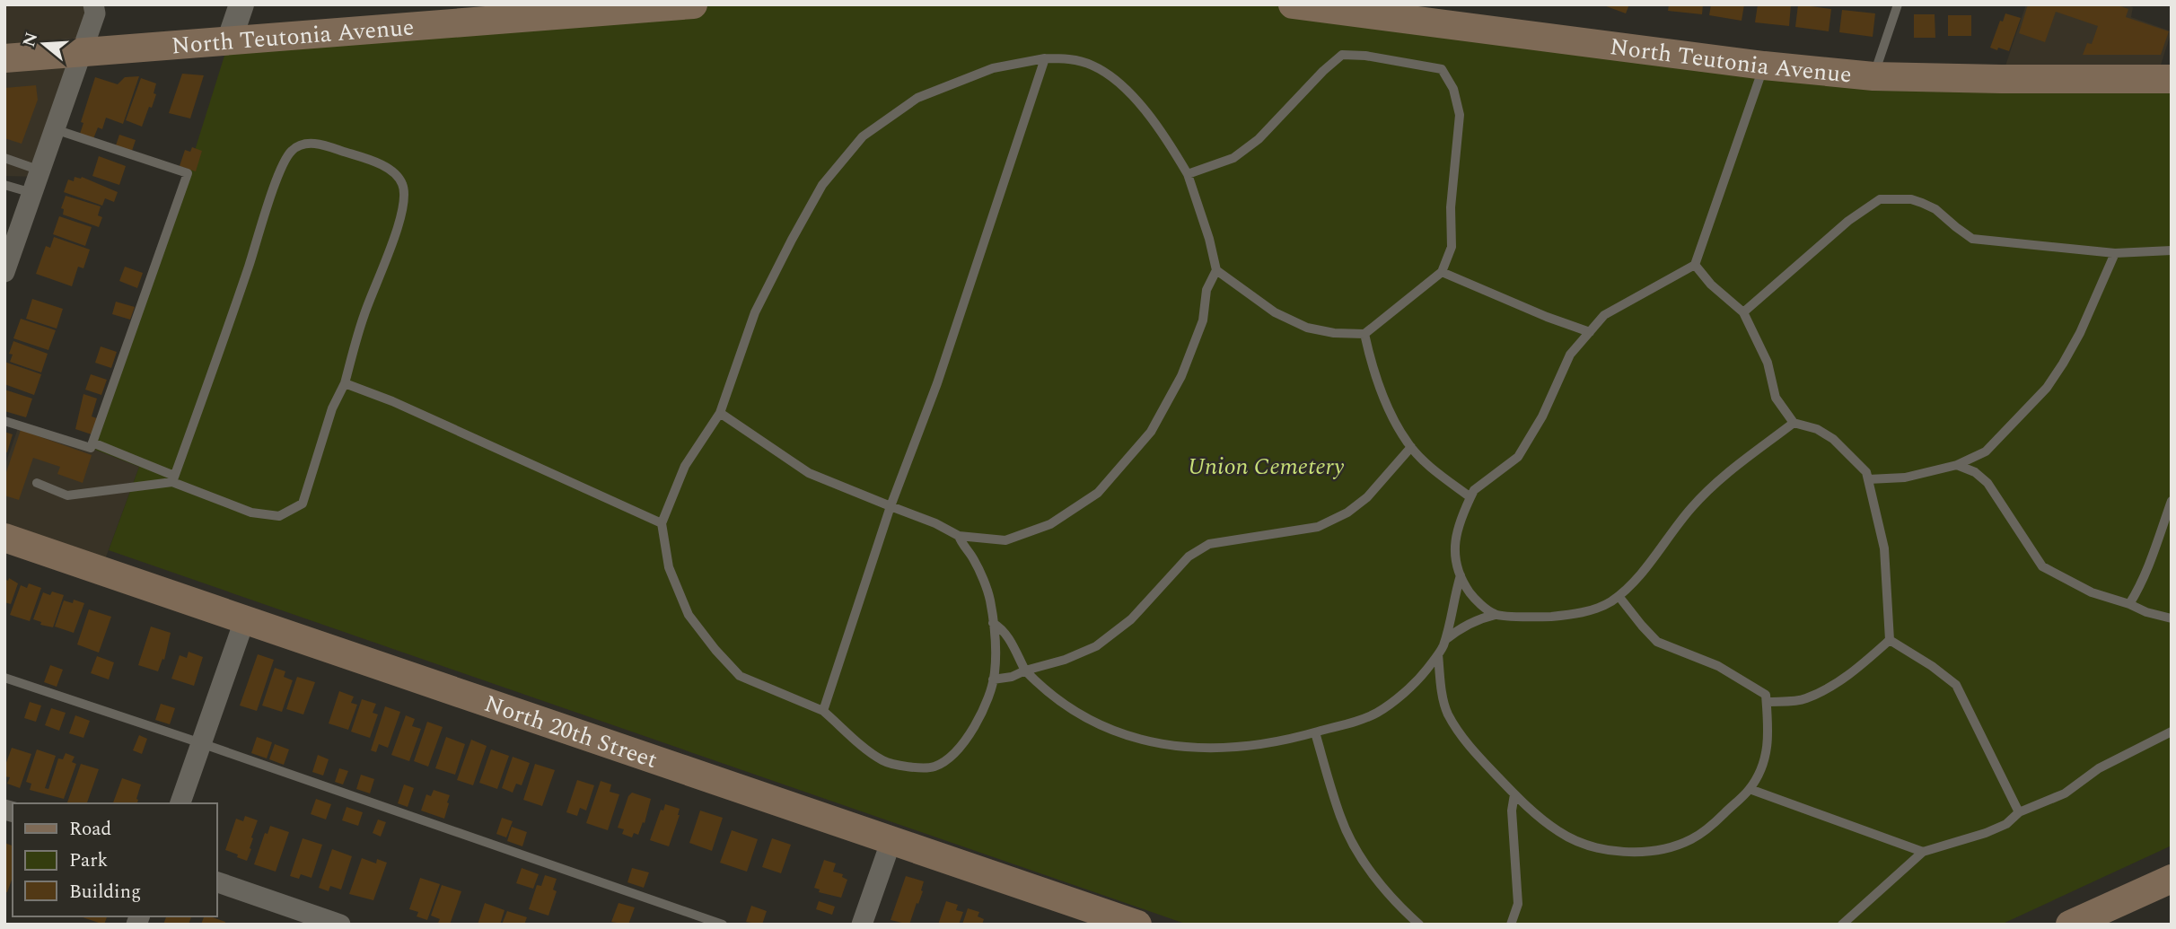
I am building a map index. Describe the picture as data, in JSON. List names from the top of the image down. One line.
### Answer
{"streets":{"main road":["North Teutonia Avenue","North 20th Street"]},"parks":["Union Cemetery"],"legend":["Road","Park","Building"],"north":"left"}
